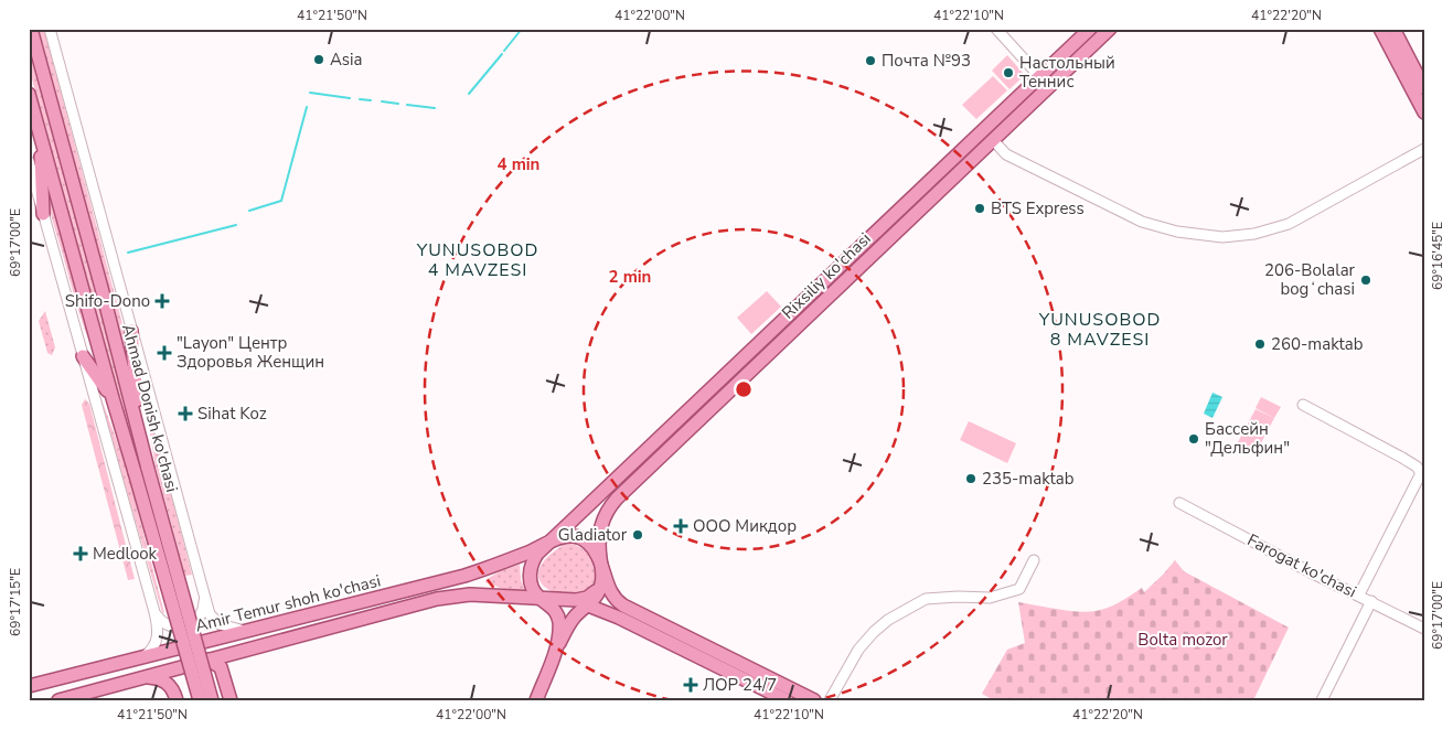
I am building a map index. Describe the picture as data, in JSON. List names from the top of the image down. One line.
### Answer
{"streets":{"main road":["Rixsiliy ko'chasi","Ahmad Donish ko'chasi","Amir Temur shoh ko'chasi"],"street":["Farogat ko'chasi"]},"crossings":[["Rixsiliy ko'chasi","Amir Temur shoh ko'chasi"],["Ahmad Donish ko'chasi","Amir Temur shoh ko'chasi"]],"districts":["YUNUSOBOD 4 MAVZESI","YUNUSOBOD 8 MAVZESI"],"parks":["Bolta mozor"],"places":{"other":["Asia","Почта №93","Настольный Теннис","BTS Express","206-Bolalar bogʻchasi","260-maktab","Бассейн \"Дельфин\"","235-maktab","Gladiator"],"health":["Shifo-Dono","\"Layon\" Центр Здоровья Женщин","Sihat Koz","ООО Микдор","Medlook","ЛОР 24/7"]},"coordinates":["41°21'50\"N","41°22'00\"N","41°22'10\"N","41°22'20\"N","69°17'00\"E","69°16'45\"E","69°17'15\"E"],"rings":["4 min","2 min"]}
